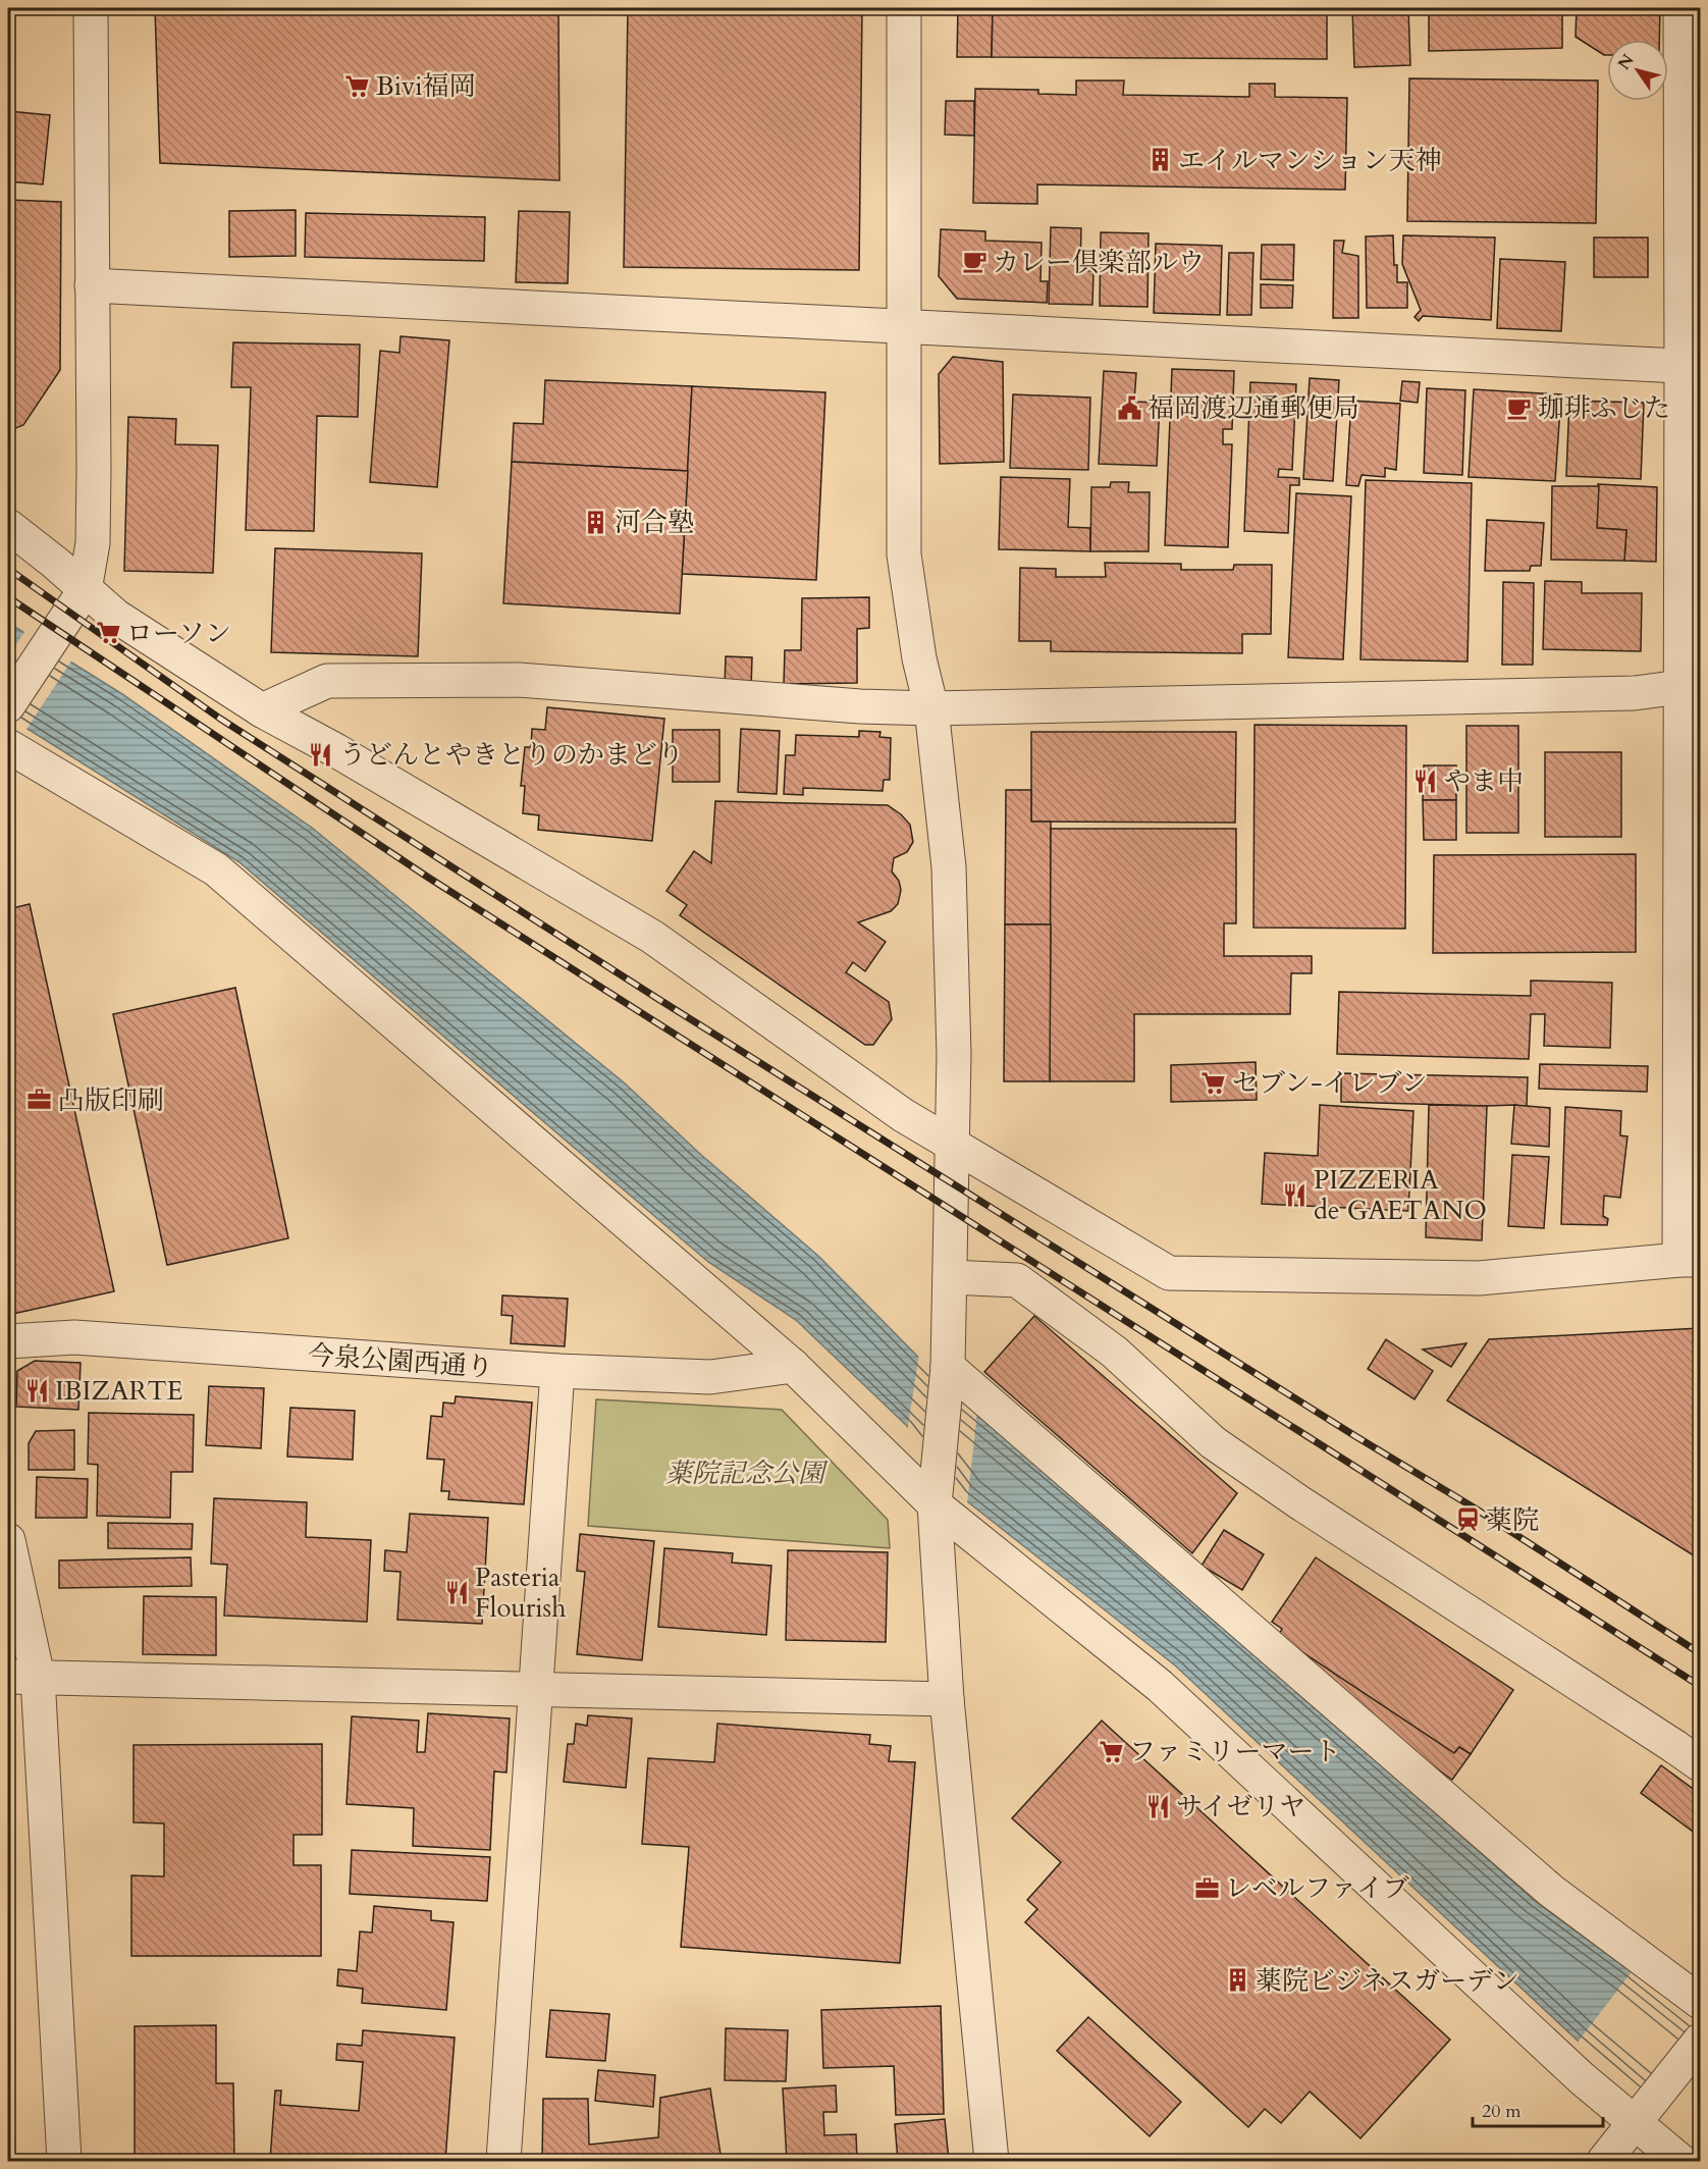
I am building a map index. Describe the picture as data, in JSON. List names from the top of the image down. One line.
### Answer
{"streets":{"street":["今泉公園西通り"]},"parks":["薬院記念公園"],"places":{"supermarket":["Bivi福岡","ローソン","セブン-イレブン","ファミリーマート"],"building":["エイルマンション天神","河合塾","薬院ビジネスガーデン"],"cafe":["カレー倶楽部ルウ","珈琲ふじた"],"public building":["福岡渡辺通郵便局"],"restaurant":["うどんとやきとりのかまどり","やま中","PIZZERIA de GAETANO","IBIZARTE","Pasteria Flourish","サイゼリヤ"],"office":["凸版印刷","レベルファイブ"],"station":["薬院"]},"scale_bar":"20 m","north":"top left"}
